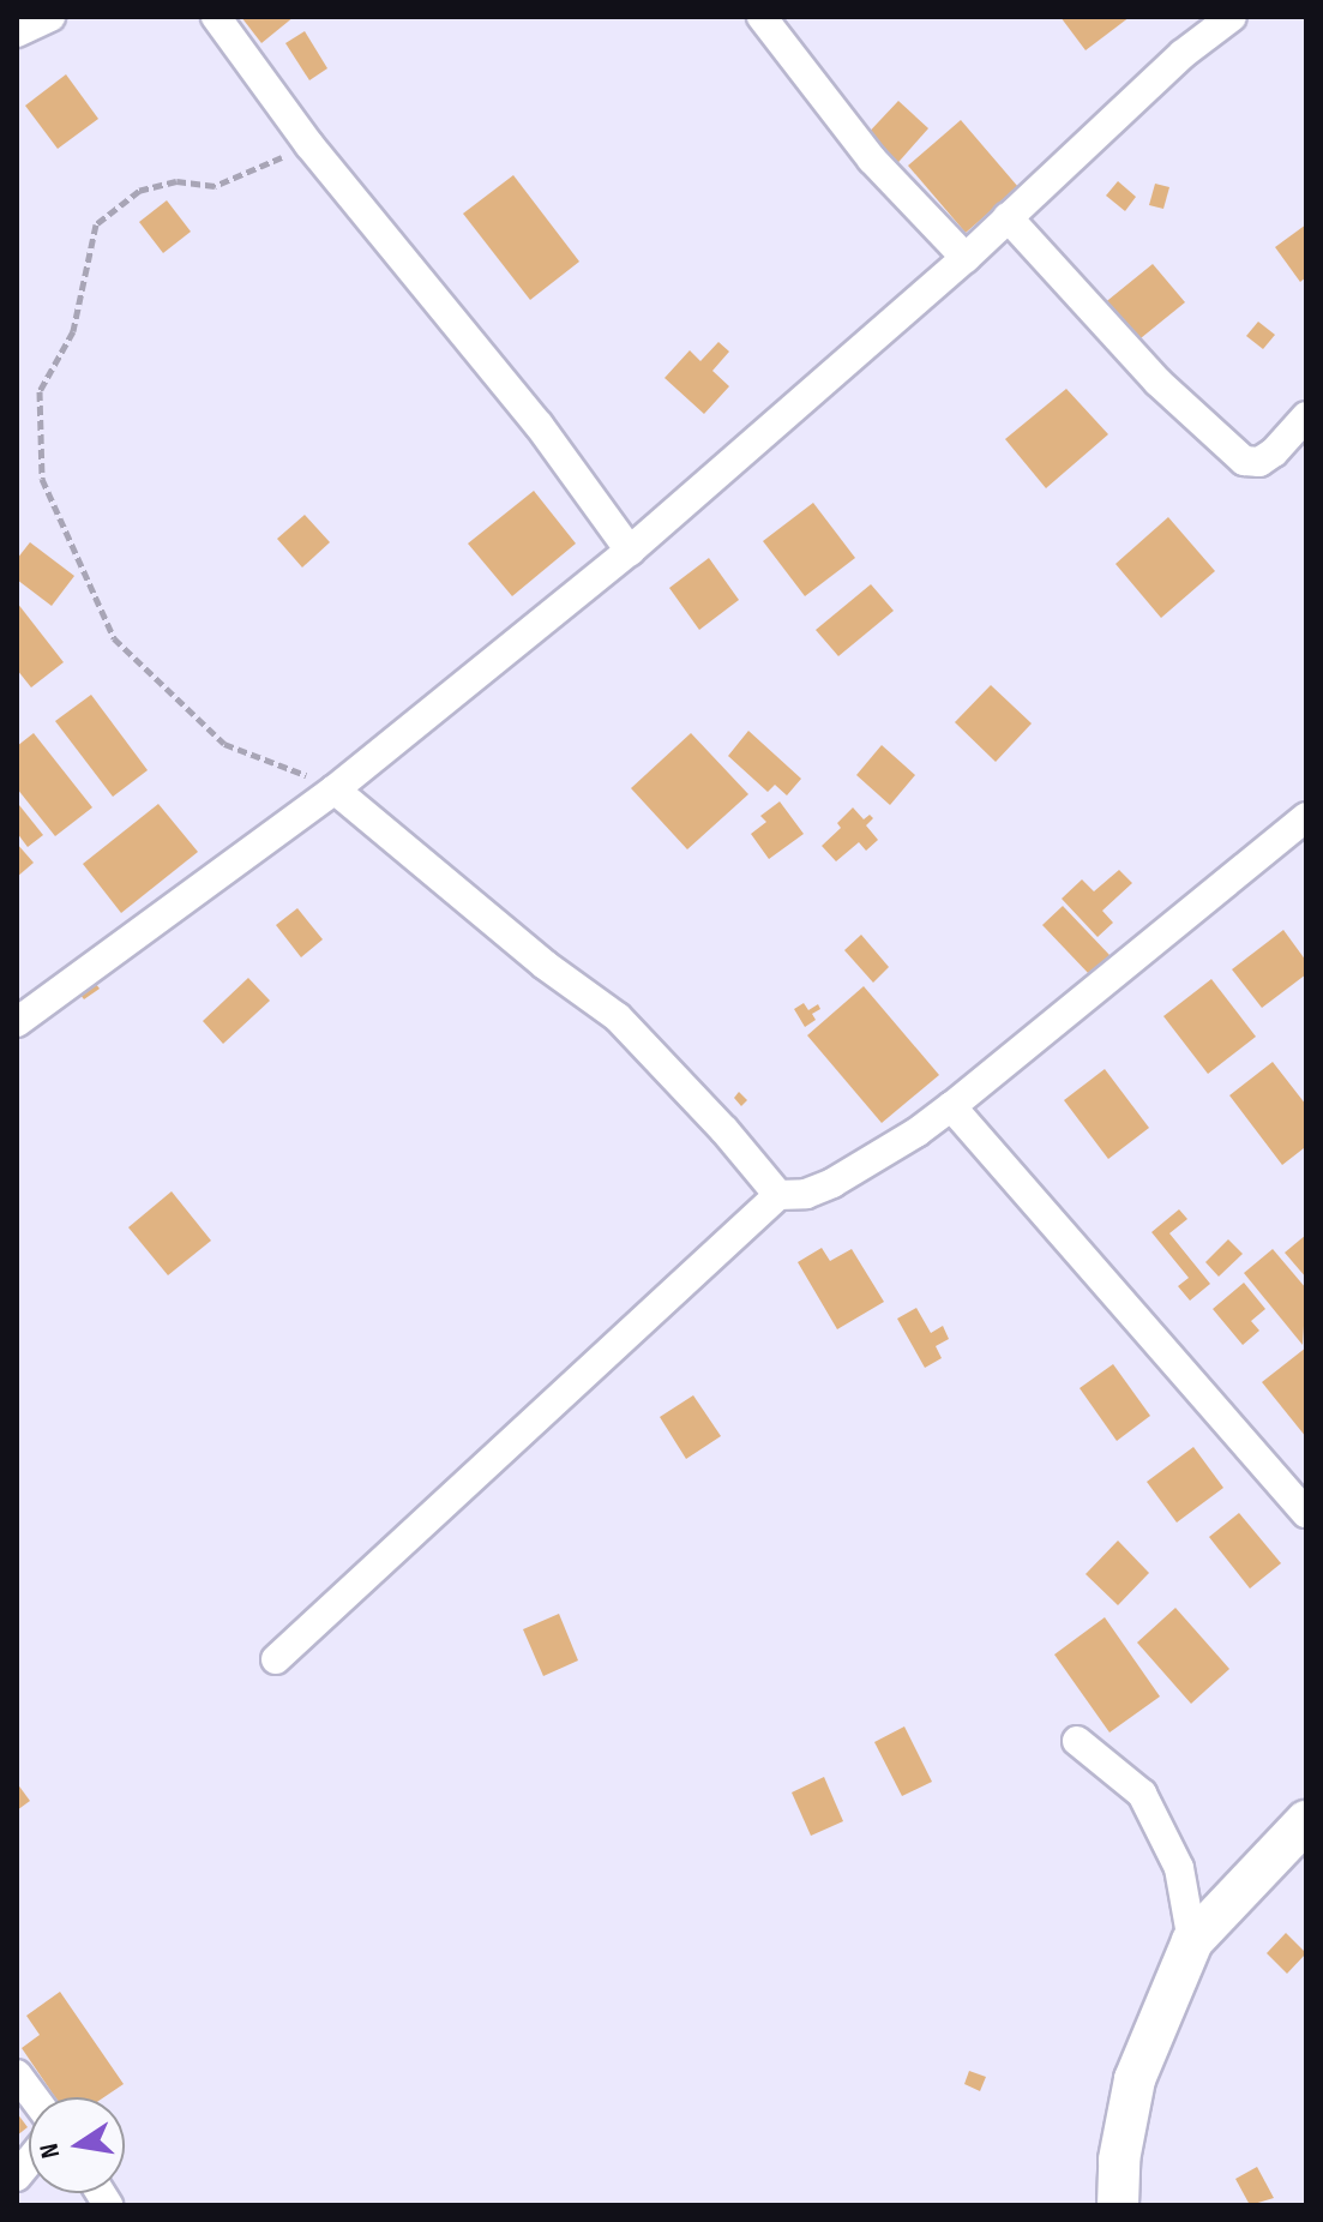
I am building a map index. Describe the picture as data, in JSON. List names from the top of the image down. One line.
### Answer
{"north":"left"}
